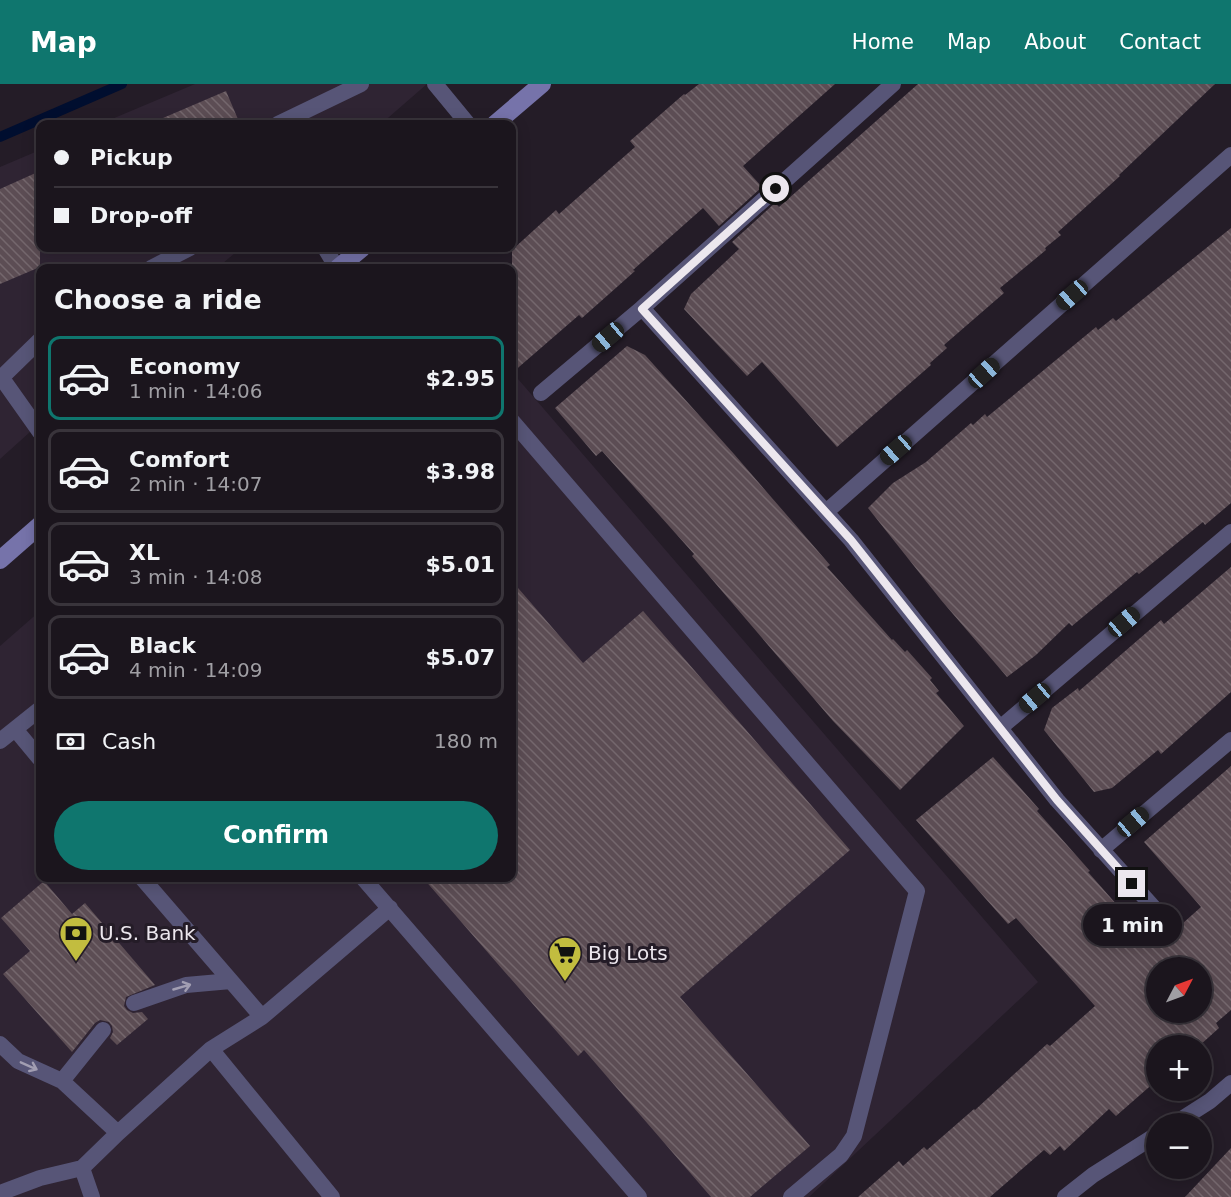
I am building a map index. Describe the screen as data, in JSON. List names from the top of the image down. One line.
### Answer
{"places":{"bank":["U.S. Bank"],"supermarket":["Big Lots"]},"north":"top right","page":{"header":"Map","nav":["Home","Map","About","Contact"],"banner":["Pickup","Drop-off"],"heading":"Choose a ride","list":[{"name":"Economy","note":"1 min · 14:06","value":"$2.95"},{"name":"Comfort","note":"2 min · 14:07","value":"$3.98"},{"name":"XL","note":"3 min · 14:08","value":"$5.01"},{"name":"Black","note":"4 min · 14:09","value":"$5.07"}],"pay":["Cash","180 m"],"buttons":"Confirm","bubble":"1 min","map_buttons":["+","−"]}}
